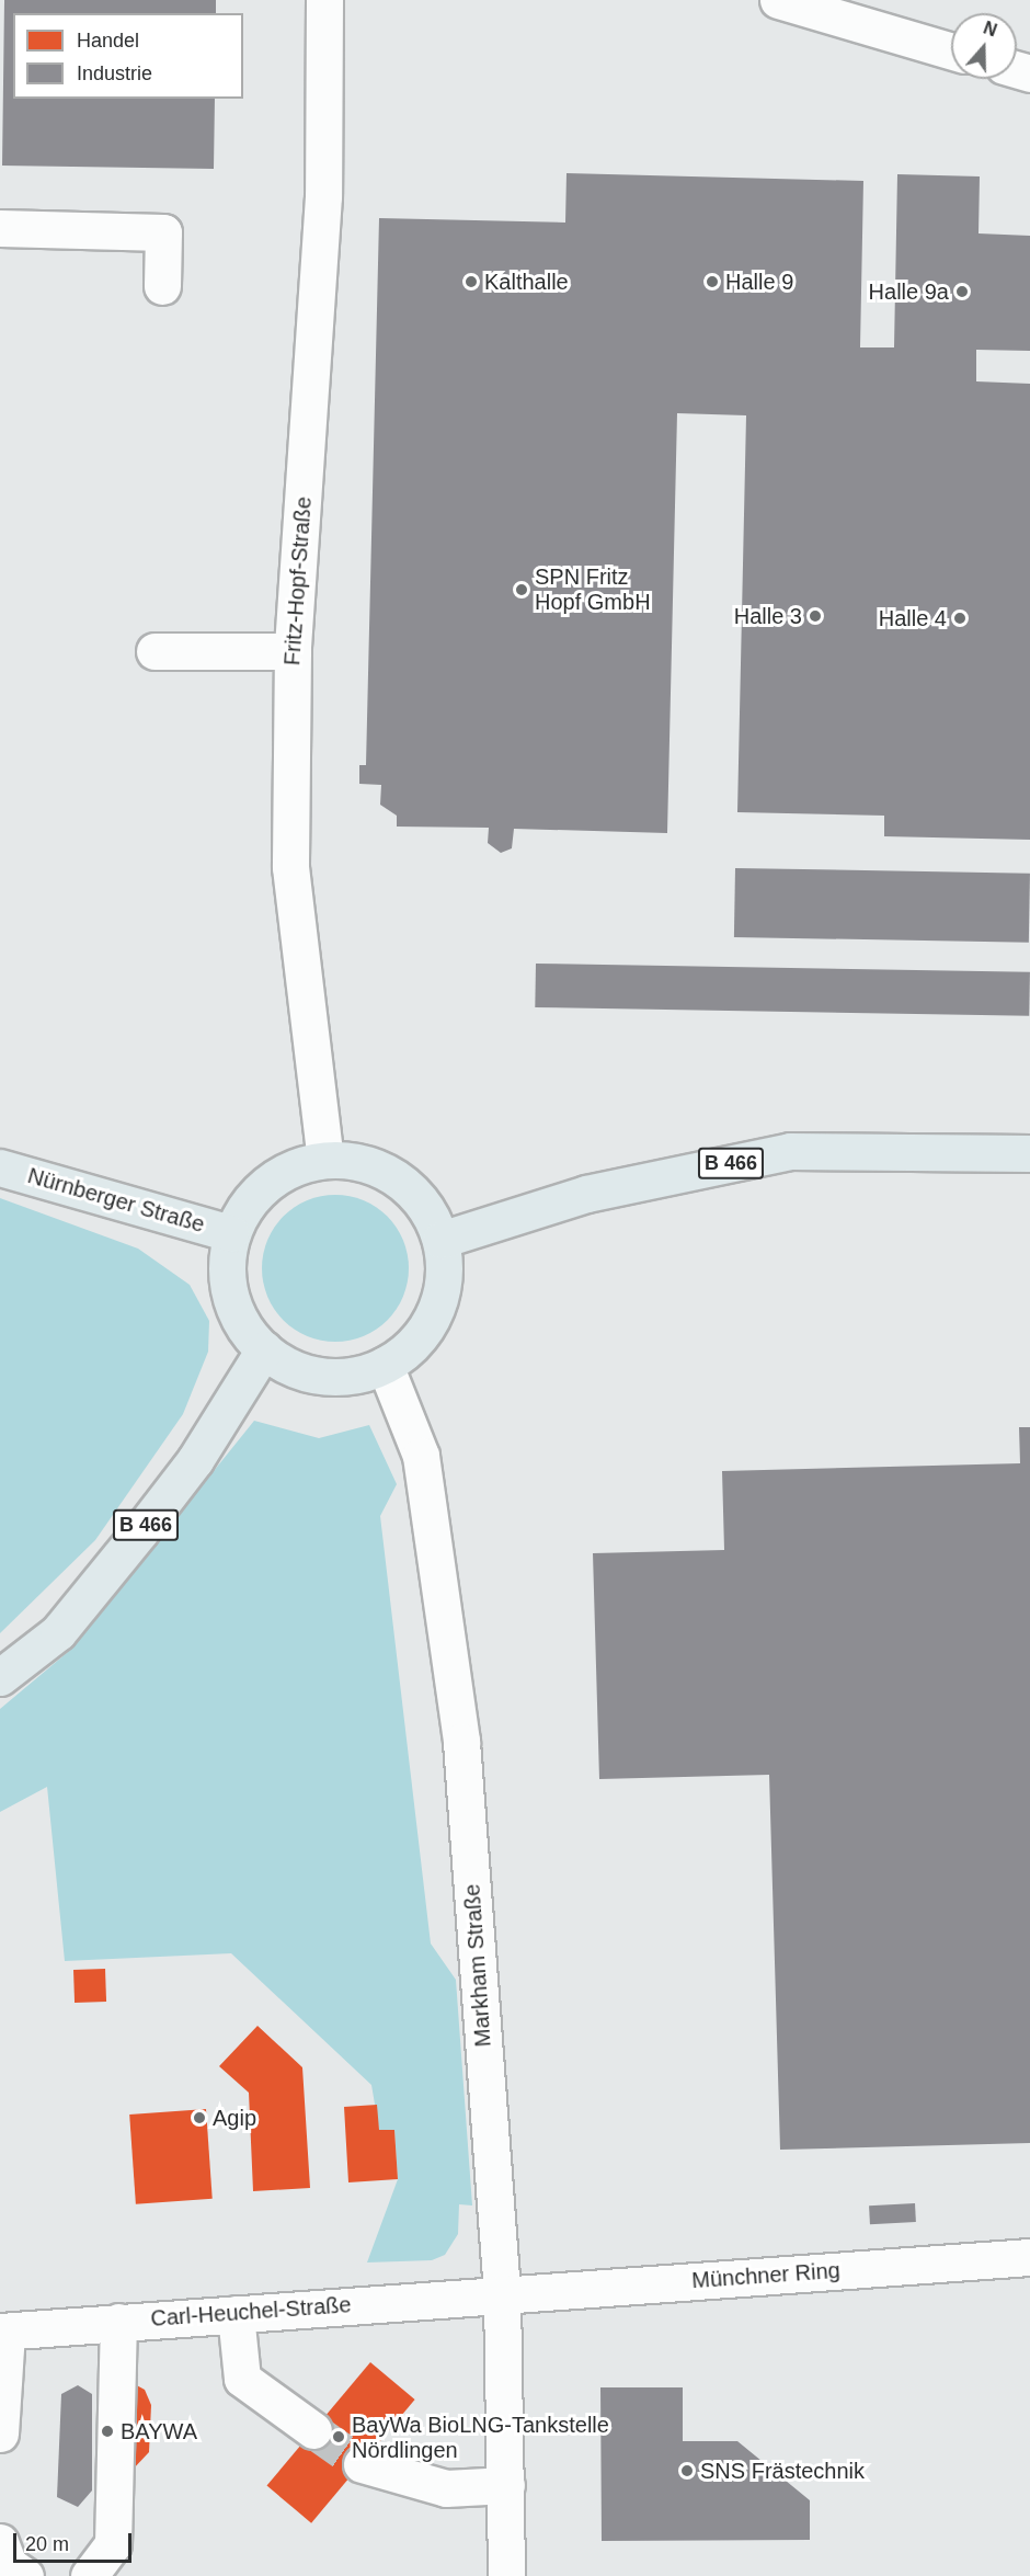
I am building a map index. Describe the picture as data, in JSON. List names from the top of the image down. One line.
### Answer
{"streets":{"main road":["B 466","Nürnberger Straße"],"street":["Fritz-Hopf-Straße","Markham Straße","Münchner Ring","Carl-Heuchel-Straße"]},"crossings":[["Fritz-Hopf-Straße","B 466"],["Fritz-Hopf-Straße","Nürnberger Straße"],["Fritz-Hopf-Straße","Markham Straße"],["B 466","Nürnberger Straße"],["B 466","Markham Straße"],["Nürnberger Straße","Markham Straße"],["Markham Straße","Münchner Ring"],["Markham Straße","Carl-Heuchel-Straße"],["Münchner Ring","Carl-Heuchel-Straße"]],"places":["Kalthalle","Halle 9","Halle 9a","SPN Fritz Hopf GmbH","Halle 3","Halle 4","Agip","BAYWA","BayWa BioLNG-Tankstelle Nördlingen","SNS Frästechnik"],"legend":["Handel","Industrie"],"scale_bar":"20 m","north":"top"}
